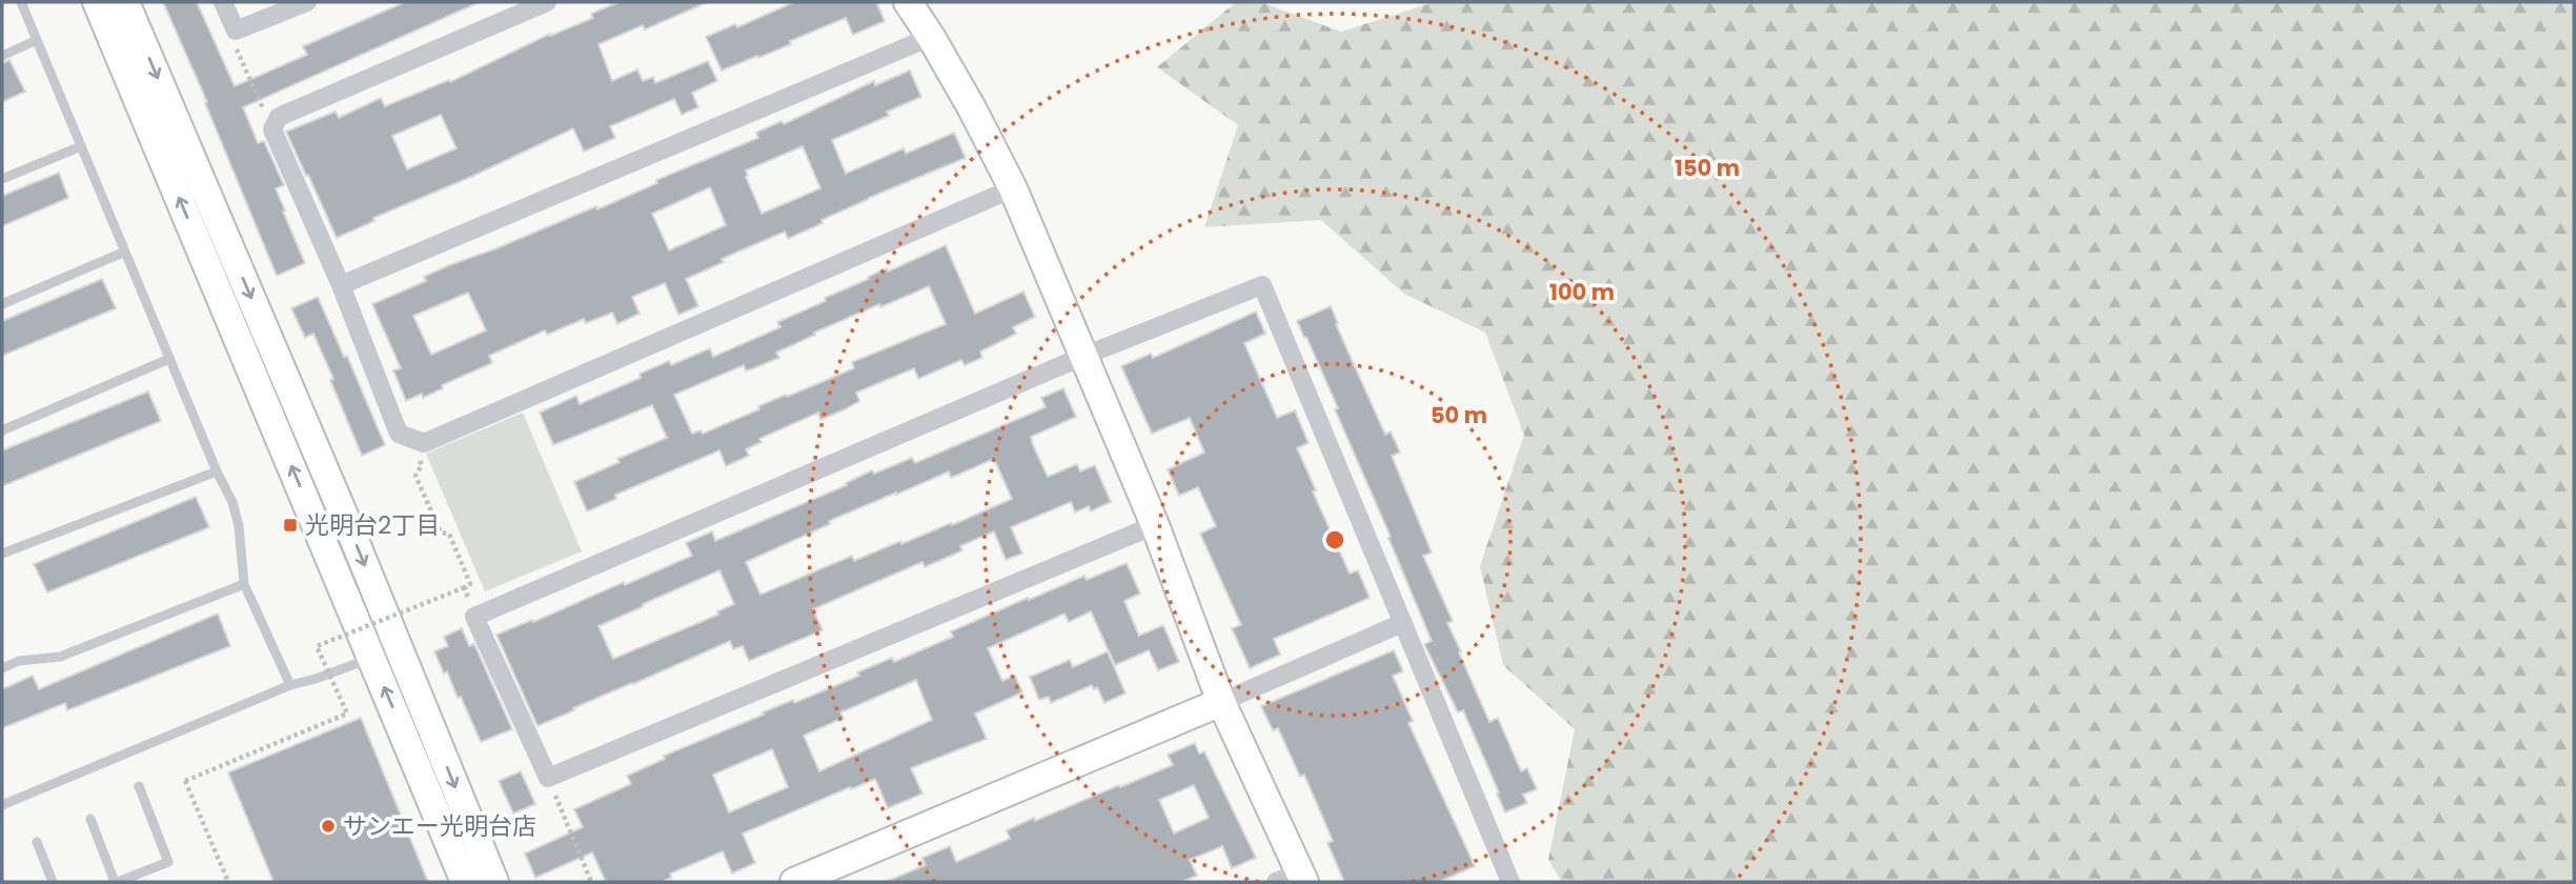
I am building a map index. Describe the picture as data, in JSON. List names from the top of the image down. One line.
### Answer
{"places":{"transit":["光明台2丁目"],"other":["サンエー光明台店"]},"rings":["150 m","100 m","50 m"]}
